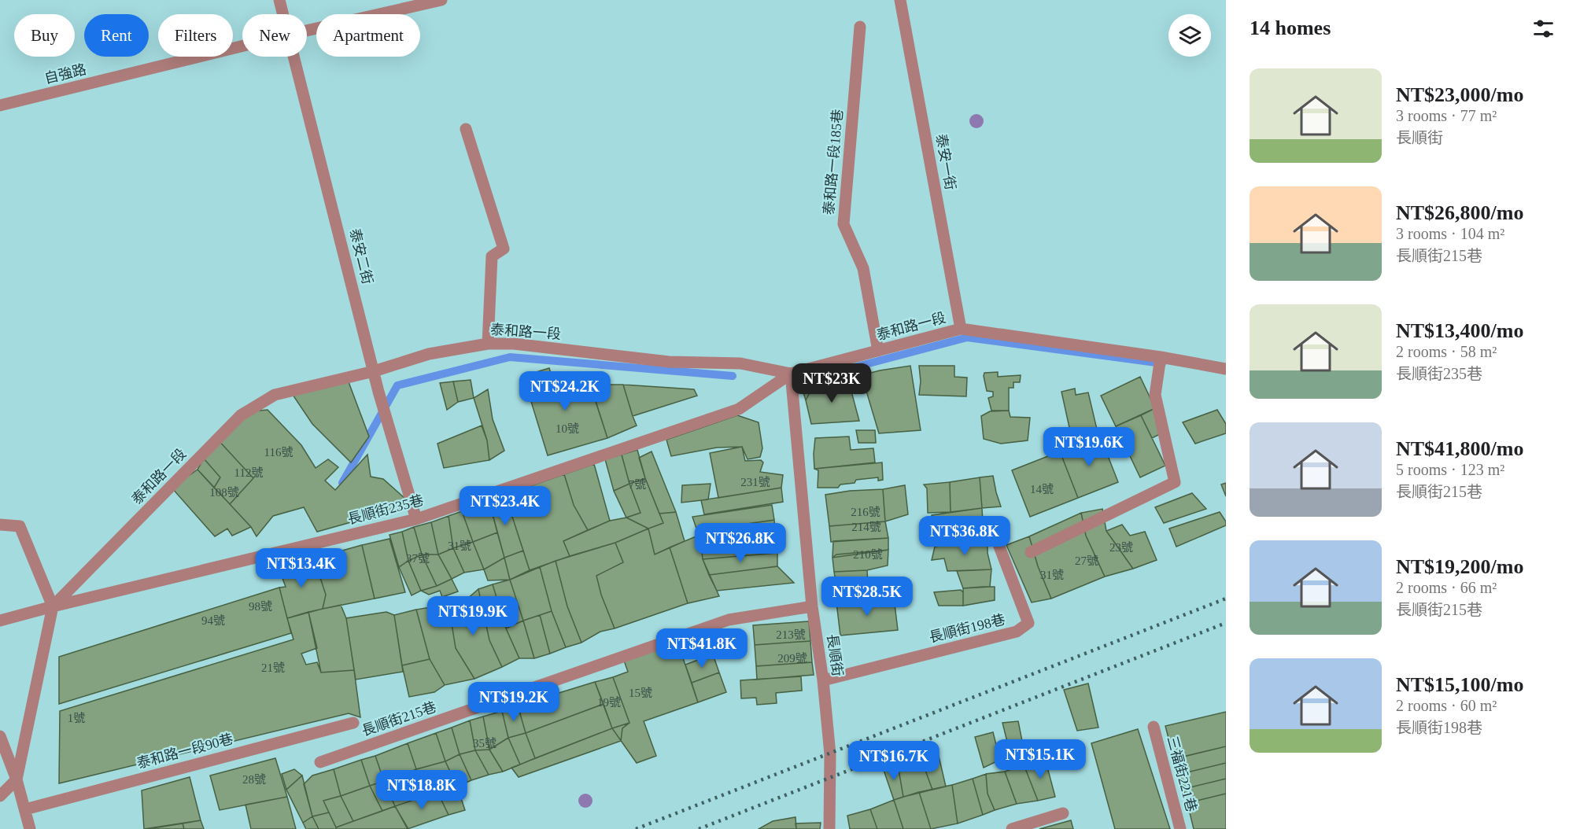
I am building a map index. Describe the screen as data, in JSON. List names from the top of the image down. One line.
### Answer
{"streets":{"street":["自強路","泰和路一段185巷","泰安一街","泰安二街","泰和路一段","長順街235巷","長順街198巷","長順街","長順街215巷","泰和路一段90巷","三福街221巷"]},"crossings":[["泰和路一段185巷","泰和路一段"],["泰安一街","泰和路一段"],["泰安二街","泰和路一段"],["泰安二街","長順街235巷"],["泰和路一段","長順街235巷"],["泰和路一段","長順街"],["長順街235巷","長順街"],["長順街198巷","長順街"],["長順街","長順街215巷"]],"house_numbers":["10號","116號","112號","231號","7號","14號","108號","216號","214號","31號","23號","210號","37號","27號","31號","98號","94號","213號","209號","21號","15號","19號","1號","35號","28號"],"page":{"heading":"14 homes","chip":["Buy","Rent","Filters","New","Apartment"],"list":[{"name":"NT$23,000/mo","note":"3 rooms · 77 m² · 長順街"},{"name":"NT$26,800/mo","note":"3 rooms · 104 m² · 長順街215巷"},{"name":"NT$13,400/mo","note":"2 rooms · 58 m² · 長順街235巷"},{"name":"NT$41,800/mo","note":"5 rooms · 123 m² · 長順街215巷"},{"name":"NT$19,200/mo","note":"2 rooms · 66 m² · 長順街215巷"},{"name":"NT$15,100/mo","note":"2 rooms · 60 m² · 長順街198巷"}],"price":["NT$23K","NT$24.2K","NT$19.6K","NT$23.4K","NT$36.8K","NT$26.8K","NT$13.4K","NT$28.5K","NT$19.9K","NT$41.8K","NT$19.2K","NT$15.1K","NT$16.7K","NT$18.8K"]}}
